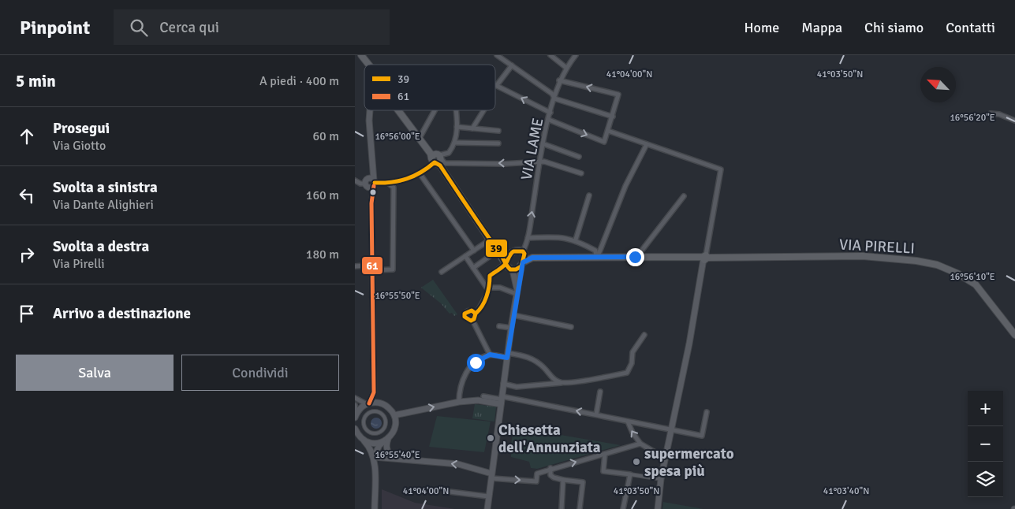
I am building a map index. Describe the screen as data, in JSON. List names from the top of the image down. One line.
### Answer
{"streets":{"main road":["VIA PIRELLI"],"street":["VIA LAME"]},"crossings":[["VIA LAME","VIA PIRELLI"]],"one_way":["VIA LAME"],"places":["Chiesetta dell'Annunziata","supermercato spesa più"],"lines":["transit line 39","transit line 61"],"legend":["39","61"],"north":"top left","page":{"header":"Pinpoint","search":"Cerca qui","nav":["Home","Mappa","Chi siamo","Contatti"],"heading":["5 min","A piedi · 400 m"],"list":[["Prosegui","Via Giotto","60 m"],["Svolta a sinistra","Via Dante Alighieri","160 m"],["Svolta a destra","Via Pirelli","180 m"],"Arrivo a destinazione"],"buttons":["Salva","Condividi"],"map_buttons":["+","−"]},"coordinates":["41°04'00\"N","41°03'50\"N","16°56'20\"E","16°56'00\"E","16°56'10\"E","16°55'50\"E","16°55'40\"E","41°03'40\"N"]}
